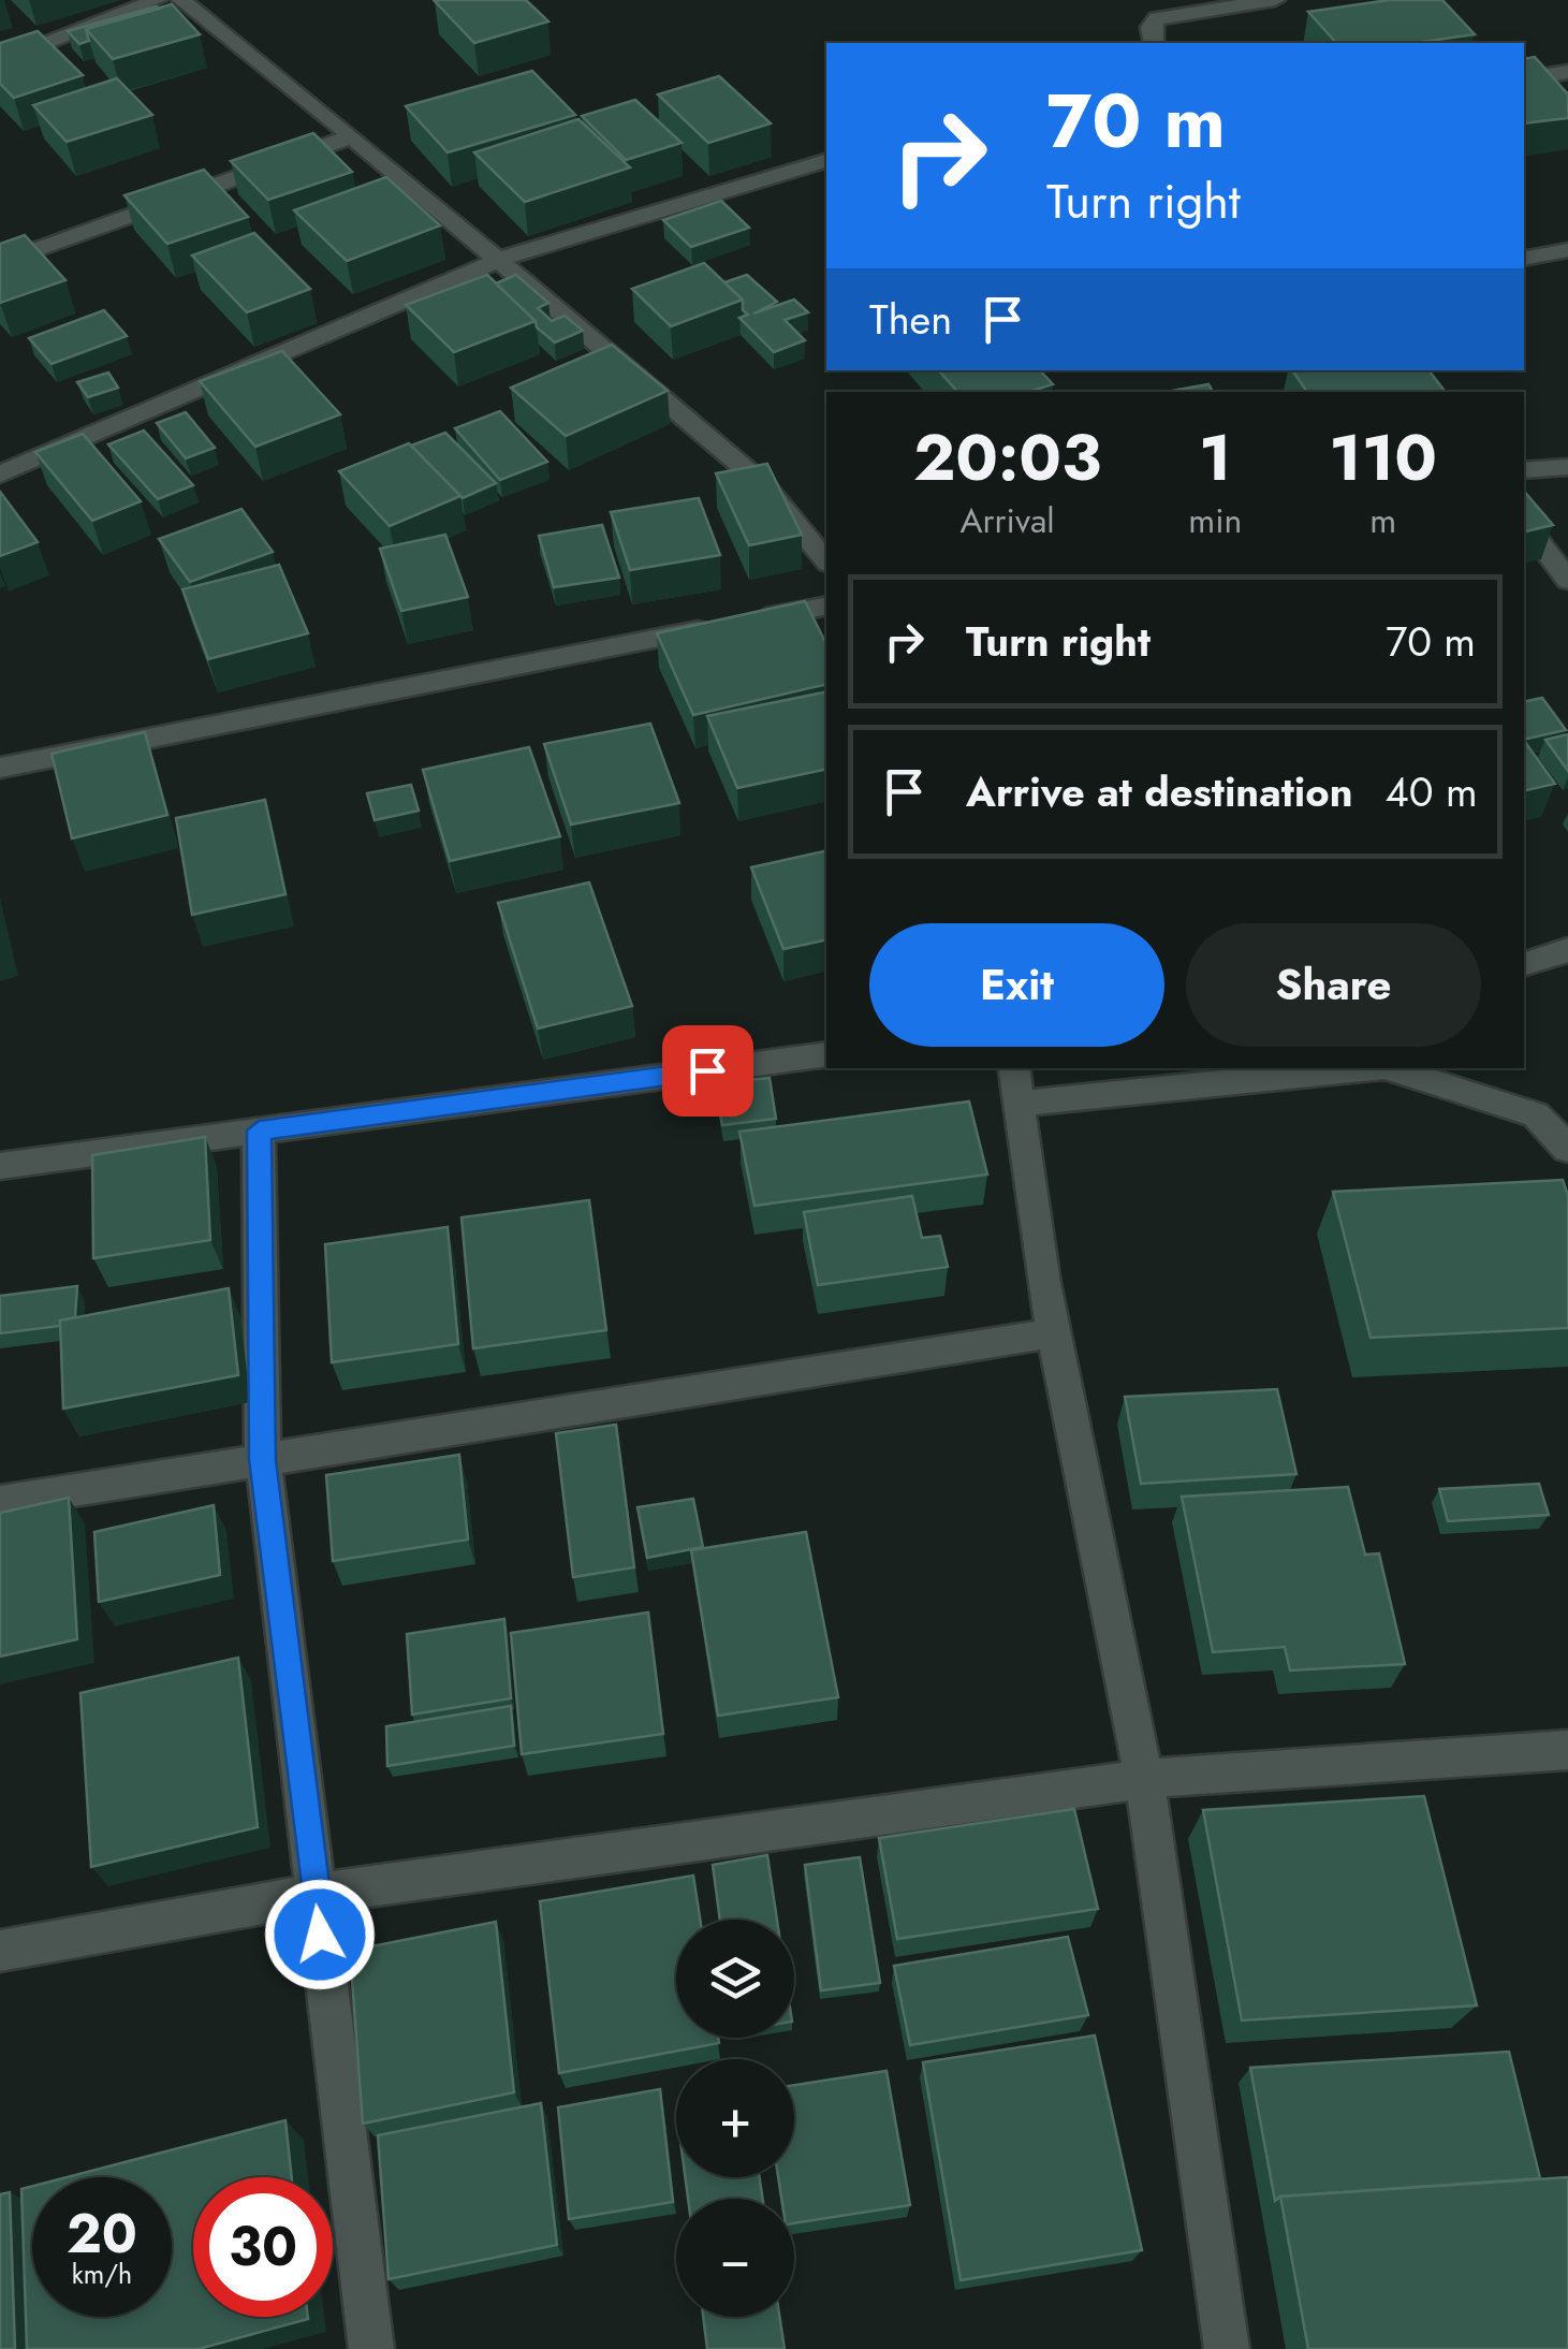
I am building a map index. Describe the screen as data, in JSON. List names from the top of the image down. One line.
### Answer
{"page":{"turn":["70 m","Turn right"],"then":"Then","eta":["20:03","Arrival","1","min","110","m"],"list":[{"name":"Turn right","value":"70 m"},{"name":"Arrive at destination","value":"40 m"}],"buttons":["Exit","Share"],"map_buttons":["+","−"],"speed":"20 km/h","limit":"30"}}
